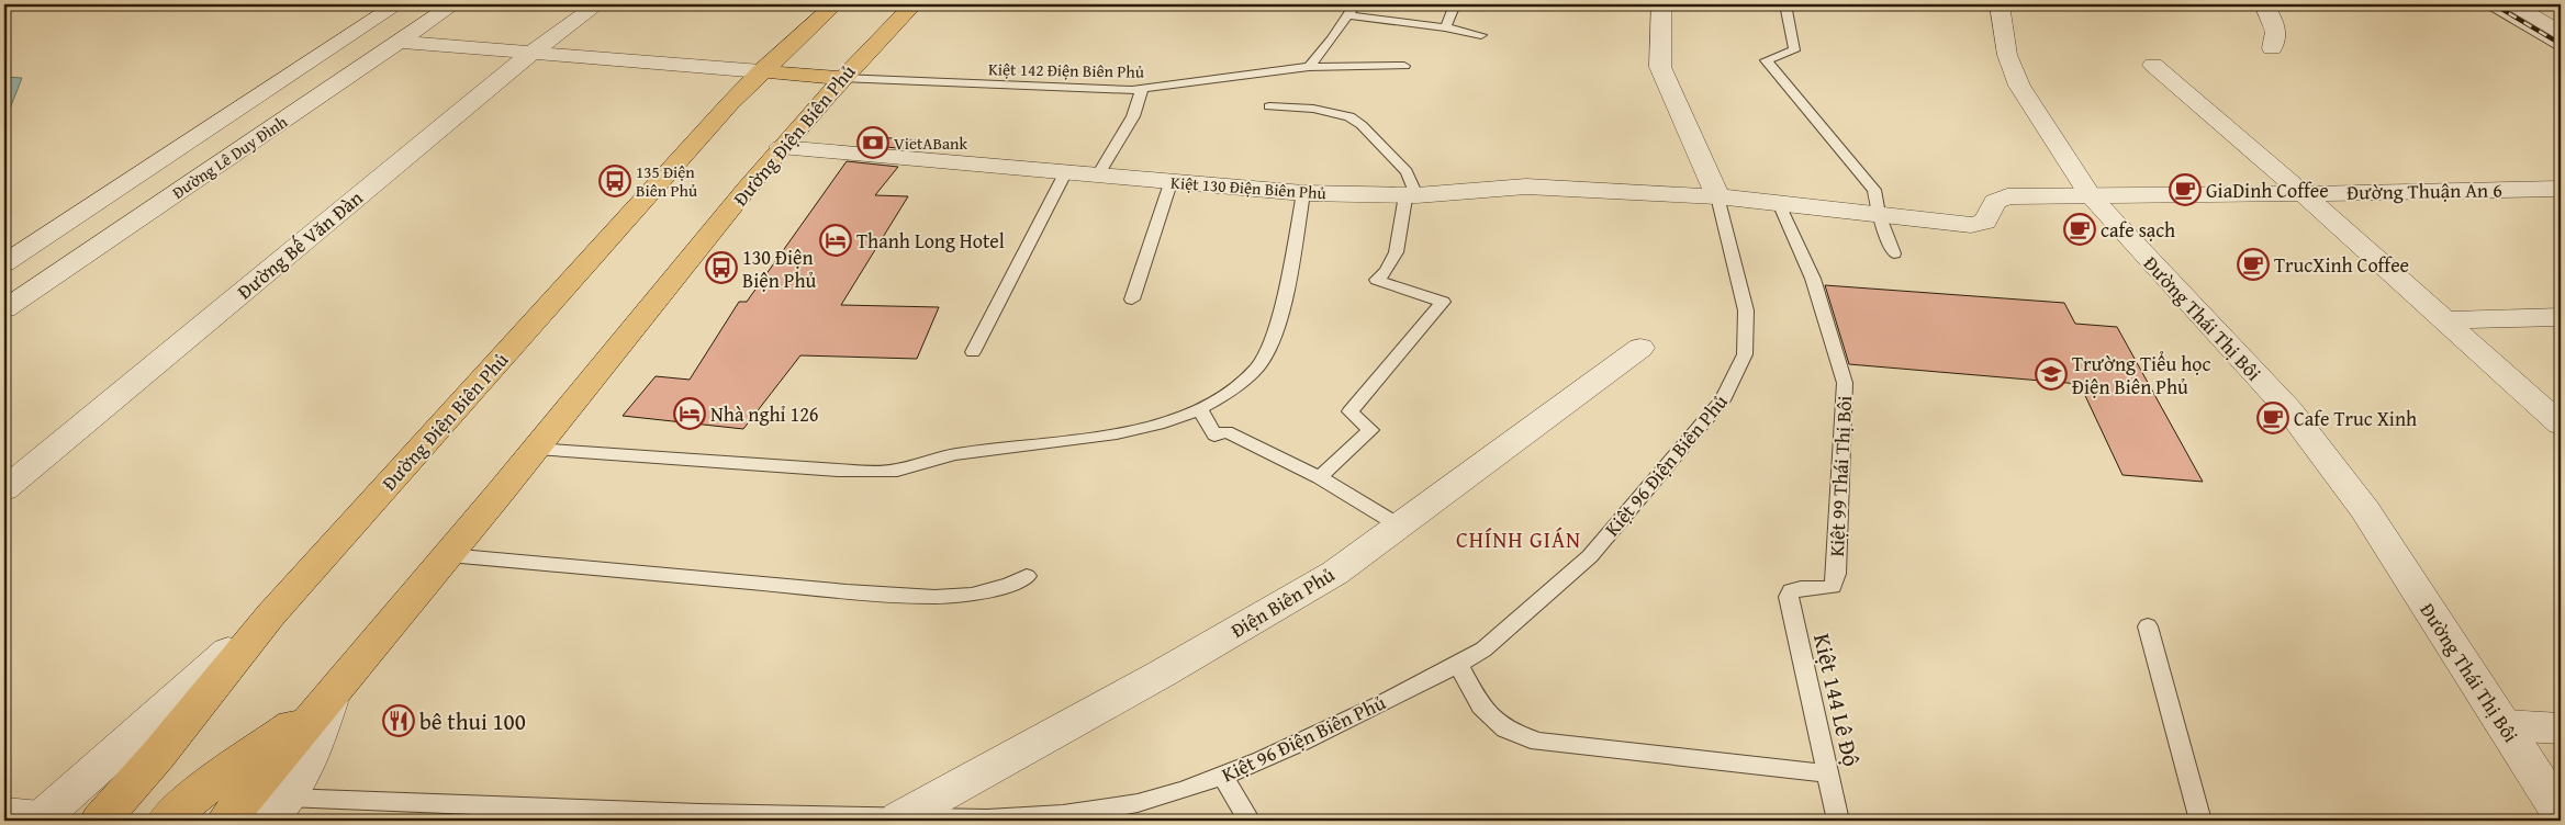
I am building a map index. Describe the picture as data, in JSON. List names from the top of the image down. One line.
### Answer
{"streets":{"main road":["Đường Điện Biên Phủ"],"street":["Đường Lê Duy Đình","Kiệt 130 Điện Biên Phủ","Đường Thuận An 6","Đường Bế Văn Đàn","Đường Thái Thị Bôi","Kiệt 96 Điện Biên Phủ","Điện Biên Phủ"],"lane":["Kiệt 142 Điện Biên Phủ","Kiệt 99 Thái Thị Bôi","Kiệt 144 Lê Độ"]},"crossings":[["Kiệt 142 Điện Biên Phủ","Đường Điện Biên Phủ"],["Đường Điện Biên Phủ","Kiệt 130 Điện Biên Phủ"],["Đường Điện Biên Phủ","Kiệt 96 Điện Biên Phủ"],["Kiệt 130 Điện Biên Phủ","Kiệt 96 Điện Biên Phủ"],["Đường Thuận An 6","Đường Thái Thị Bôi"],["Kiệt 96 Điện Biên Phủ","Điện Biên Phủ"],["Kiệt 99 Thái Thị Bôi","Kiệt 144 Lê Độ"]],"districts":["CHÍNH GIÁN"],"places":{"bank":["VietABank"],"bus stop":["135 Điện Biên Phủ","130 Điện Biện Phủ"],"cafe":["GiaDinh Coffee","cafe sạch","TrucXinh Coffee","Cafe Truc Xinh"],"hotel":["Thanh Long Hotel","Nhà nghỉ 126"],"school or university":["Trường Tiểu học Điện Biên Phủ"],"restaurant":["bê thui 100"]}}
